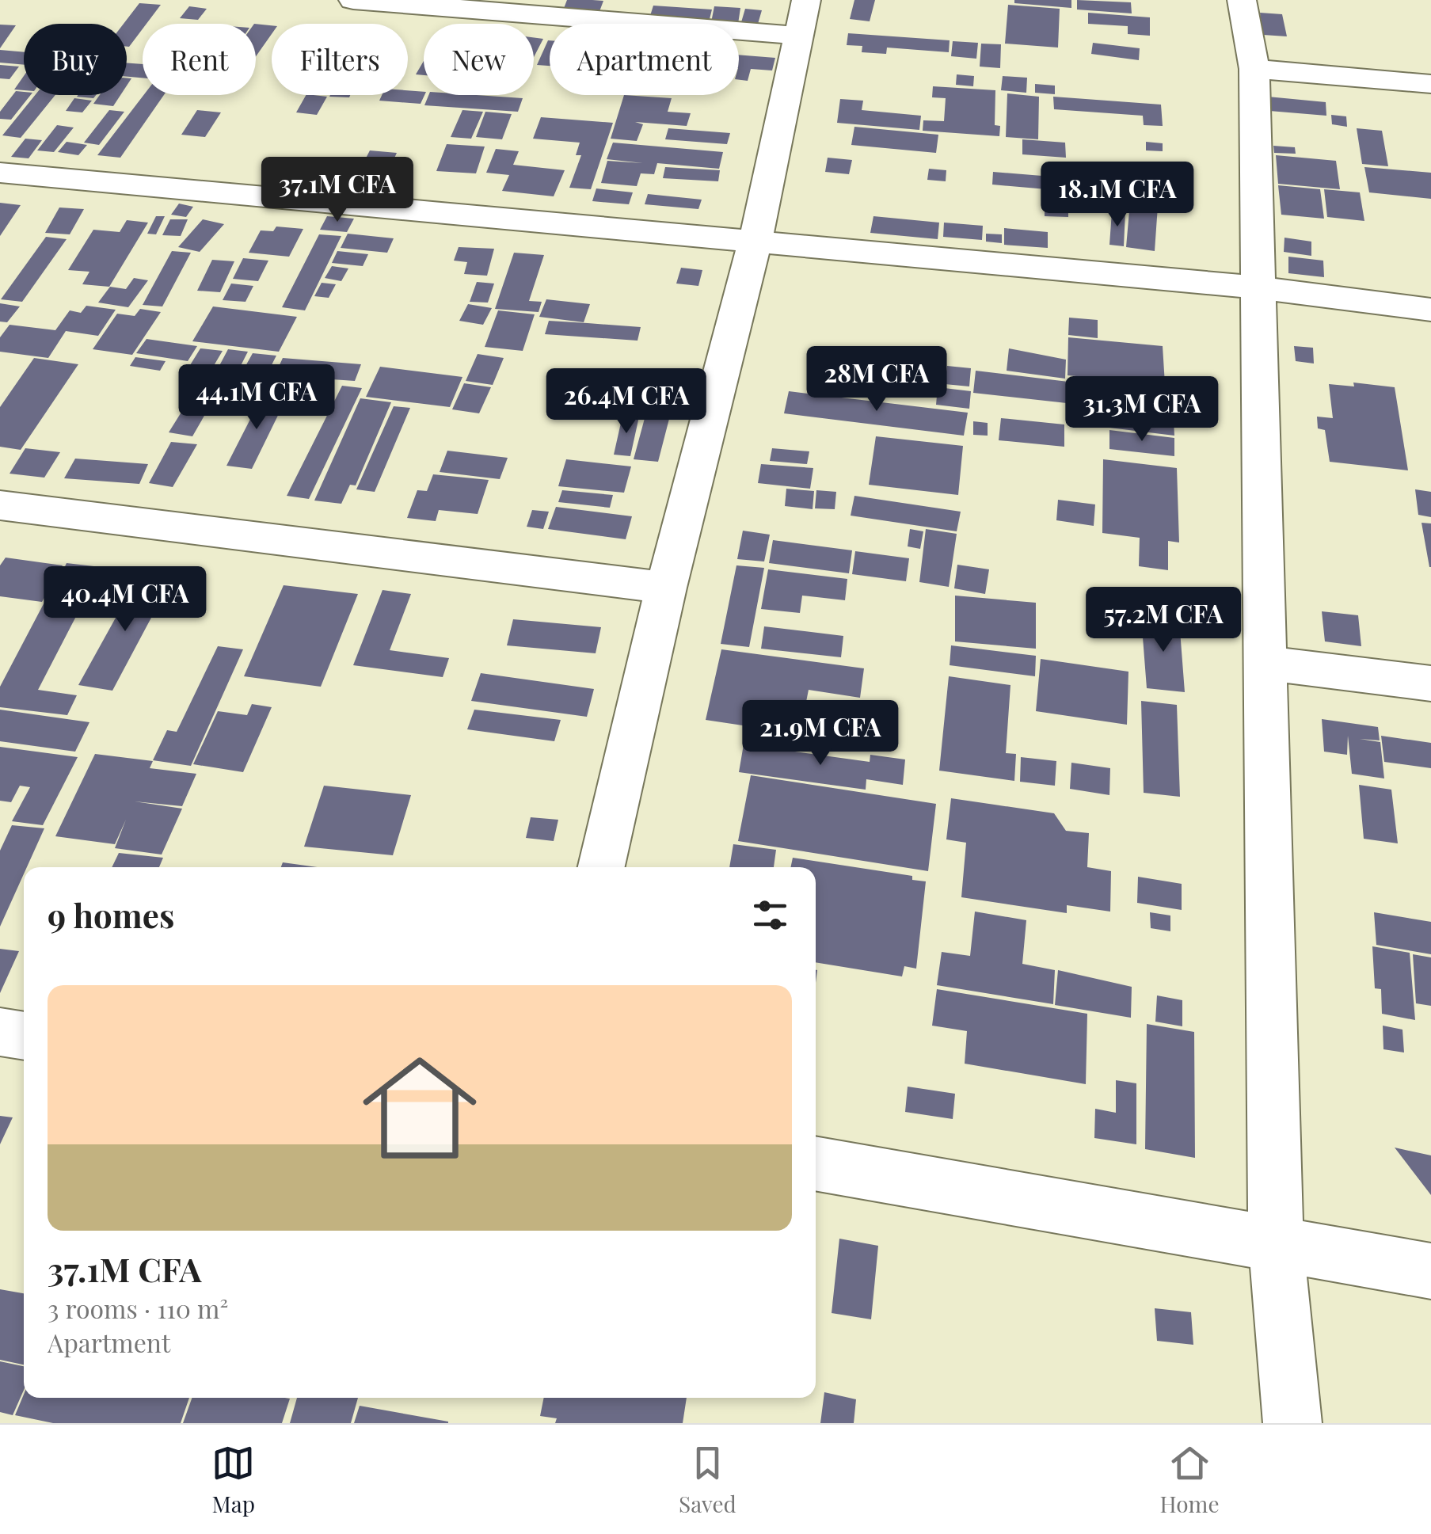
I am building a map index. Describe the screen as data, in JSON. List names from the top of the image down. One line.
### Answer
{"page":{"chip":["Buy","Rent","Filters","New","Apartment"],"price":["37.1M CFA","18.1M CFA","28M CFA","44.1M CFA","26.4M CFA","31.3M CFA","40.4M CFA","57.2M CFA","21.9M CFA"],"heading":"9 homes","list":[{"name":"37.1M CFA","note":"3 rooms · 110 m² · Apartment"}],"tabs":["Map","Saved","Home"]}}
